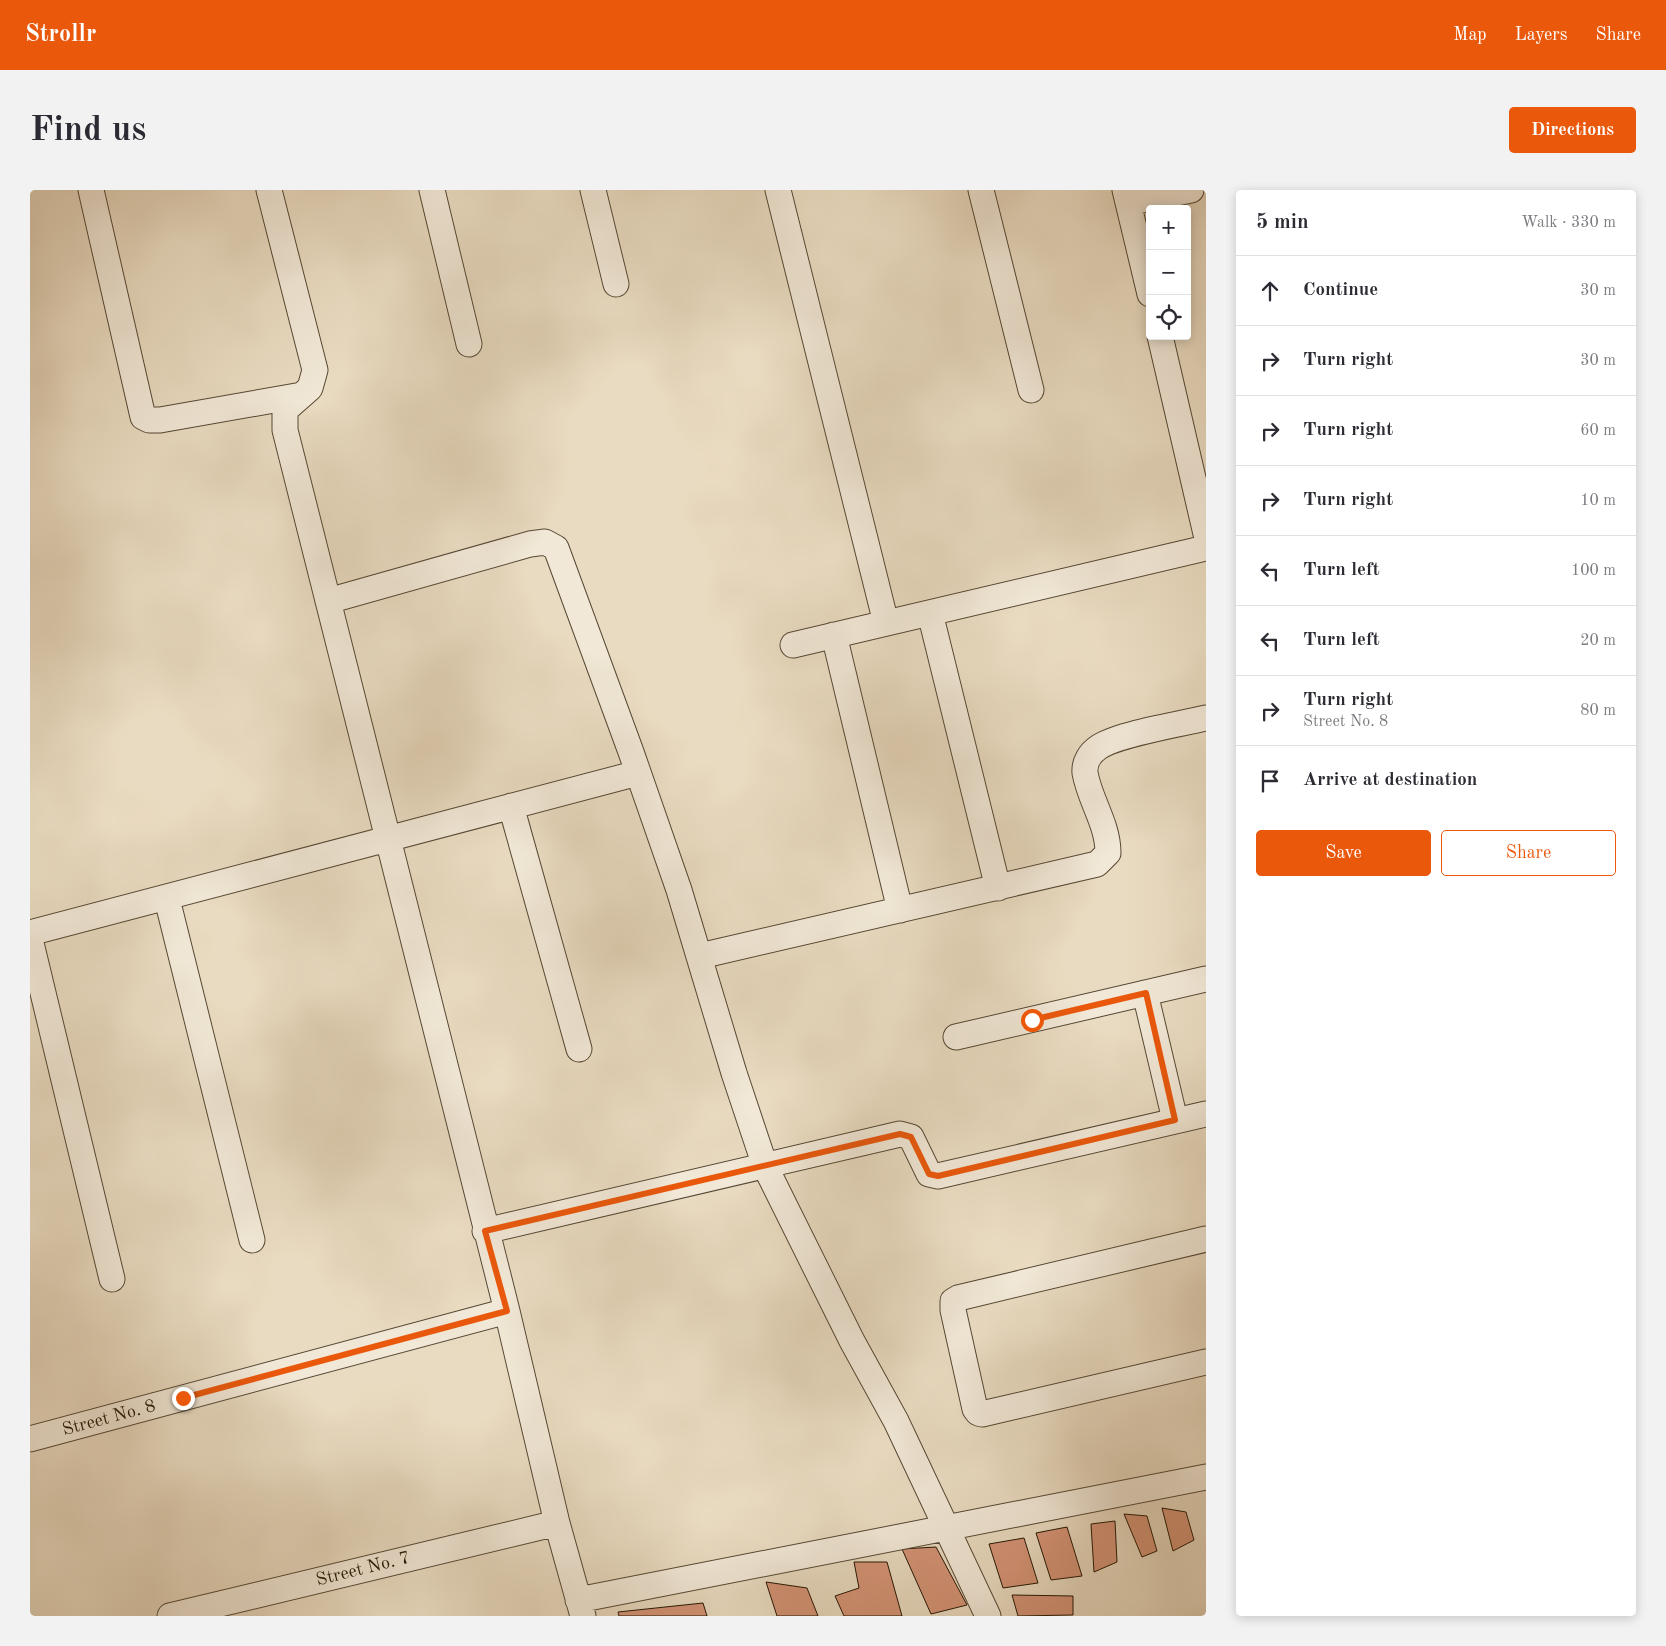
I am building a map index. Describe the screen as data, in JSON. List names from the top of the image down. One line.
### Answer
{"streets":{"street":["Street No. 8","Street No. 7"]},"page":{"header":"Strollr","nav":["Map","Layers","Share"],"buttons":["Directions",["Save","Share"]],"title":"Find us","heading":["5 min","Walk · 330 m"],"map_buttons":["+","−"],"list":[["Continue","30 m"],["Turn right","30 m"],["Turn right","60 m"],["Turn right","10 m"],["Turn left","100 m"],["Turn left","20 m"],["Turn right","Street No. 8","80 m"],"Arrive at destination"]}}
